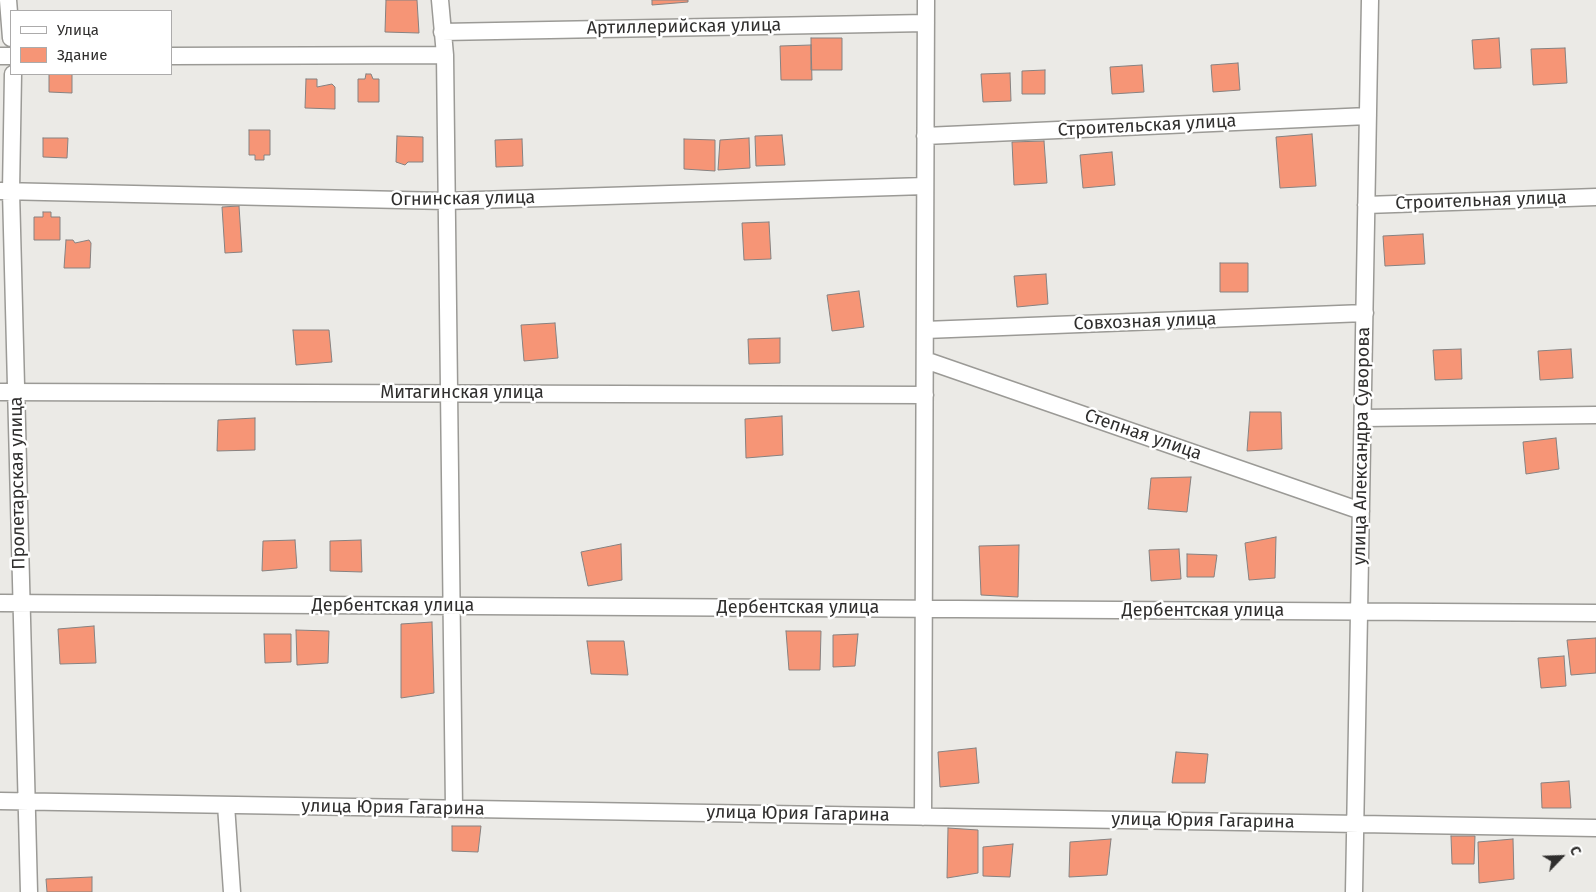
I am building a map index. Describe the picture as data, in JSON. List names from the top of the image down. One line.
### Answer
{"streets":{"street":["Артиллерийская улица","Строительская улица","Огнинская улица","Строительная улица","Совхозная улица","Митагинская улица","Степная улица","улица Александра Суворова","Пролетарская улица","Дербентская улица","улица Юрия Гагарина"]},"crossings":[["Строительская улица","улица Александра Суворова"],["Огнинская улица","Пролетарская улица"],["Строительная улица","улица Александра Суворова"],["Совхозная улица","улица Александра Суворова"],["Митагинская улица","Пролетарская улица"],["Степная улица","улица Александра Суворова"],["улица Александра Суворова","Дербентская улица"],["улица Александра Суворова","улица Юрия Гагарина"],["Пролетарская улица","Дербентская улица"],["Пролетарская улица","улица Юрия Гагарина"]],"legend":["Улица","Здание"],"north":"top right"}
